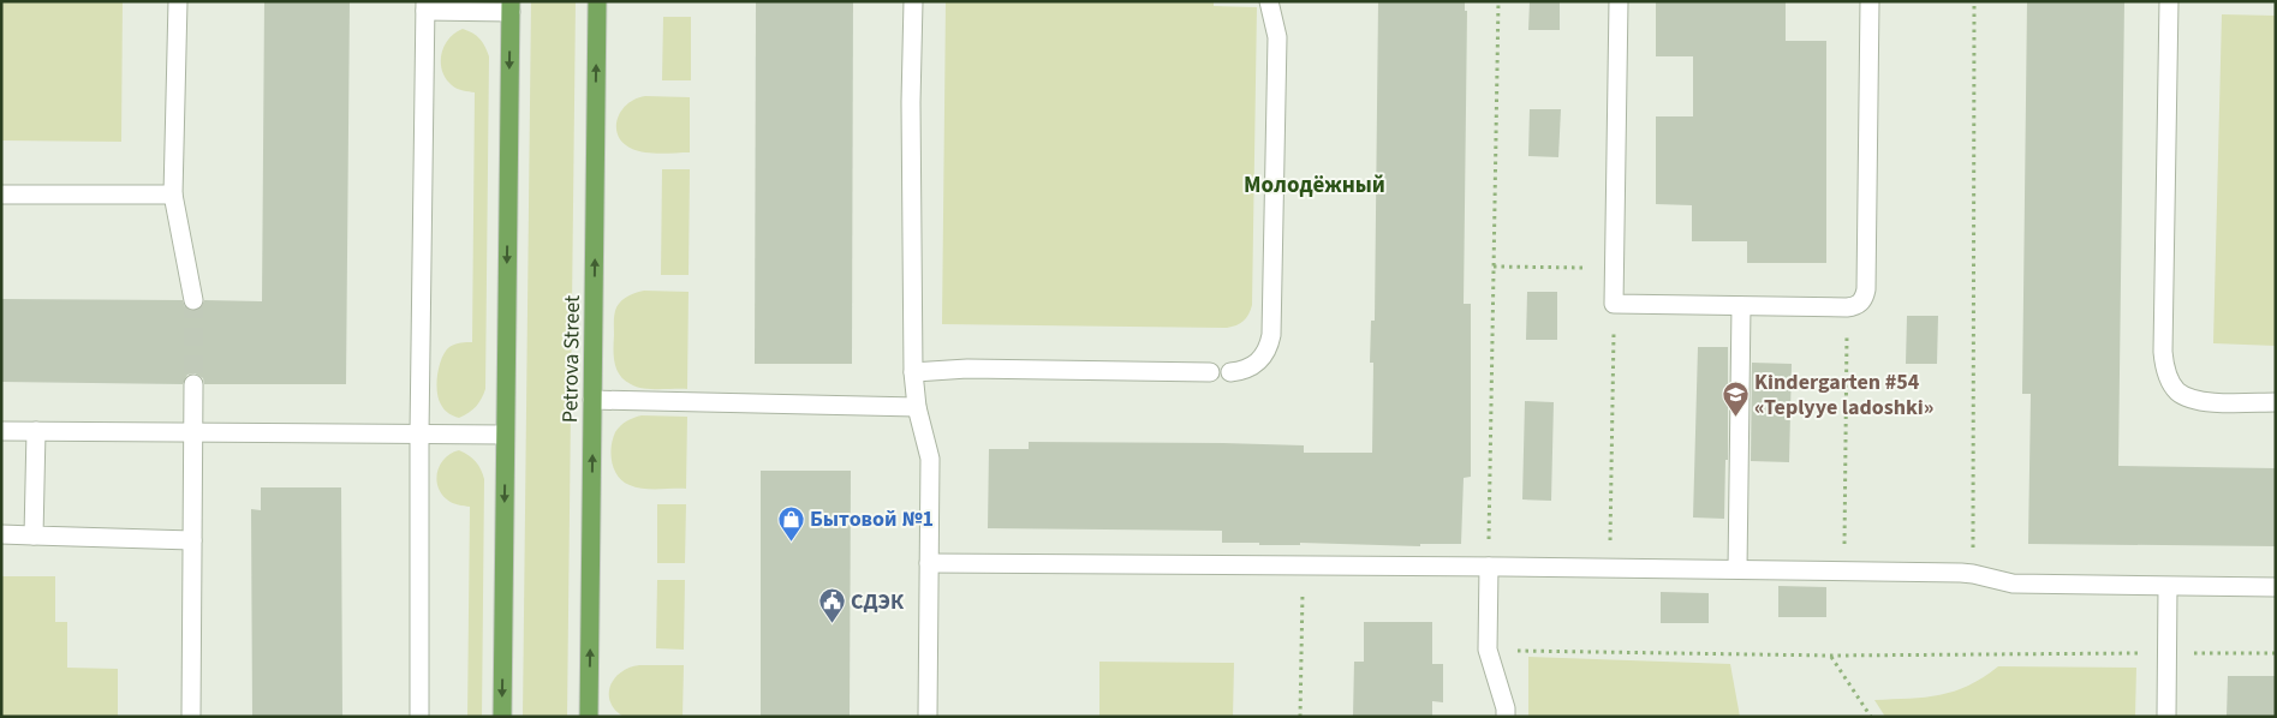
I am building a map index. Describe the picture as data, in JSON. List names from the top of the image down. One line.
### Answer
{"streets":{"main road":["Petrova Street"]},"districts":["Молодёжный"],"places":{"school or university":["Kindergarten #54 «Teplyye ladoshki»"],"shop":["Бытовой №1"],"public building":["СДЭК"]}}
